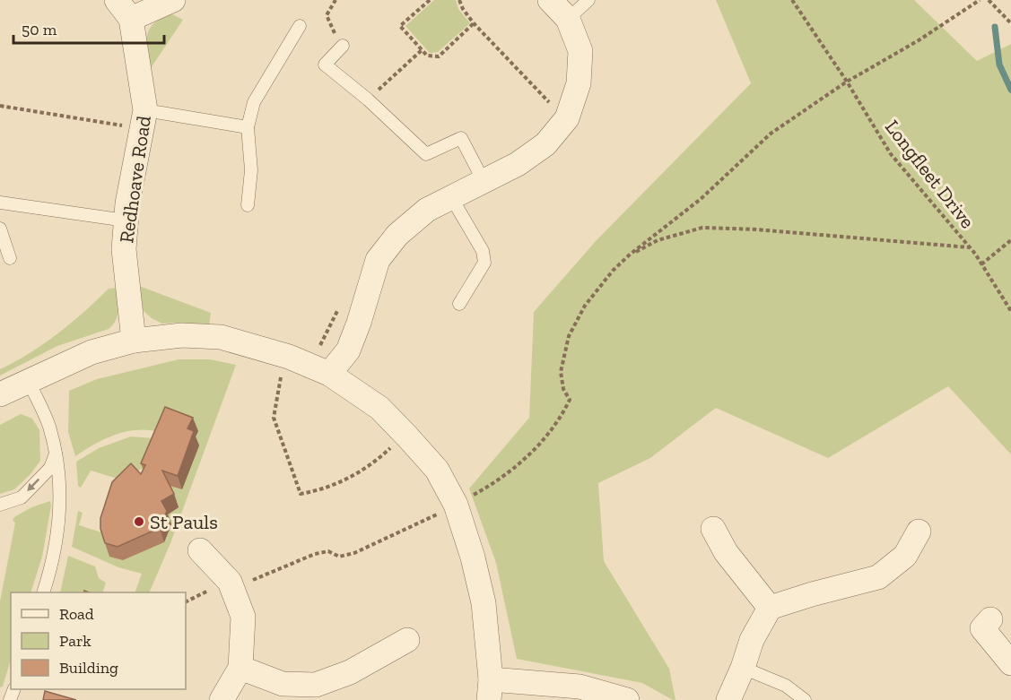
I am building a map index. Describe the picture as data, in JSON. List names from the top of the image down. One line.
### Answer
{"streets":{"street":["Redhoave Road"],"path":["Longfleet Drive"]},"places":["St Pauls"],"legend":["Road","Park","Building"],"scale_bar":"50 m"}
